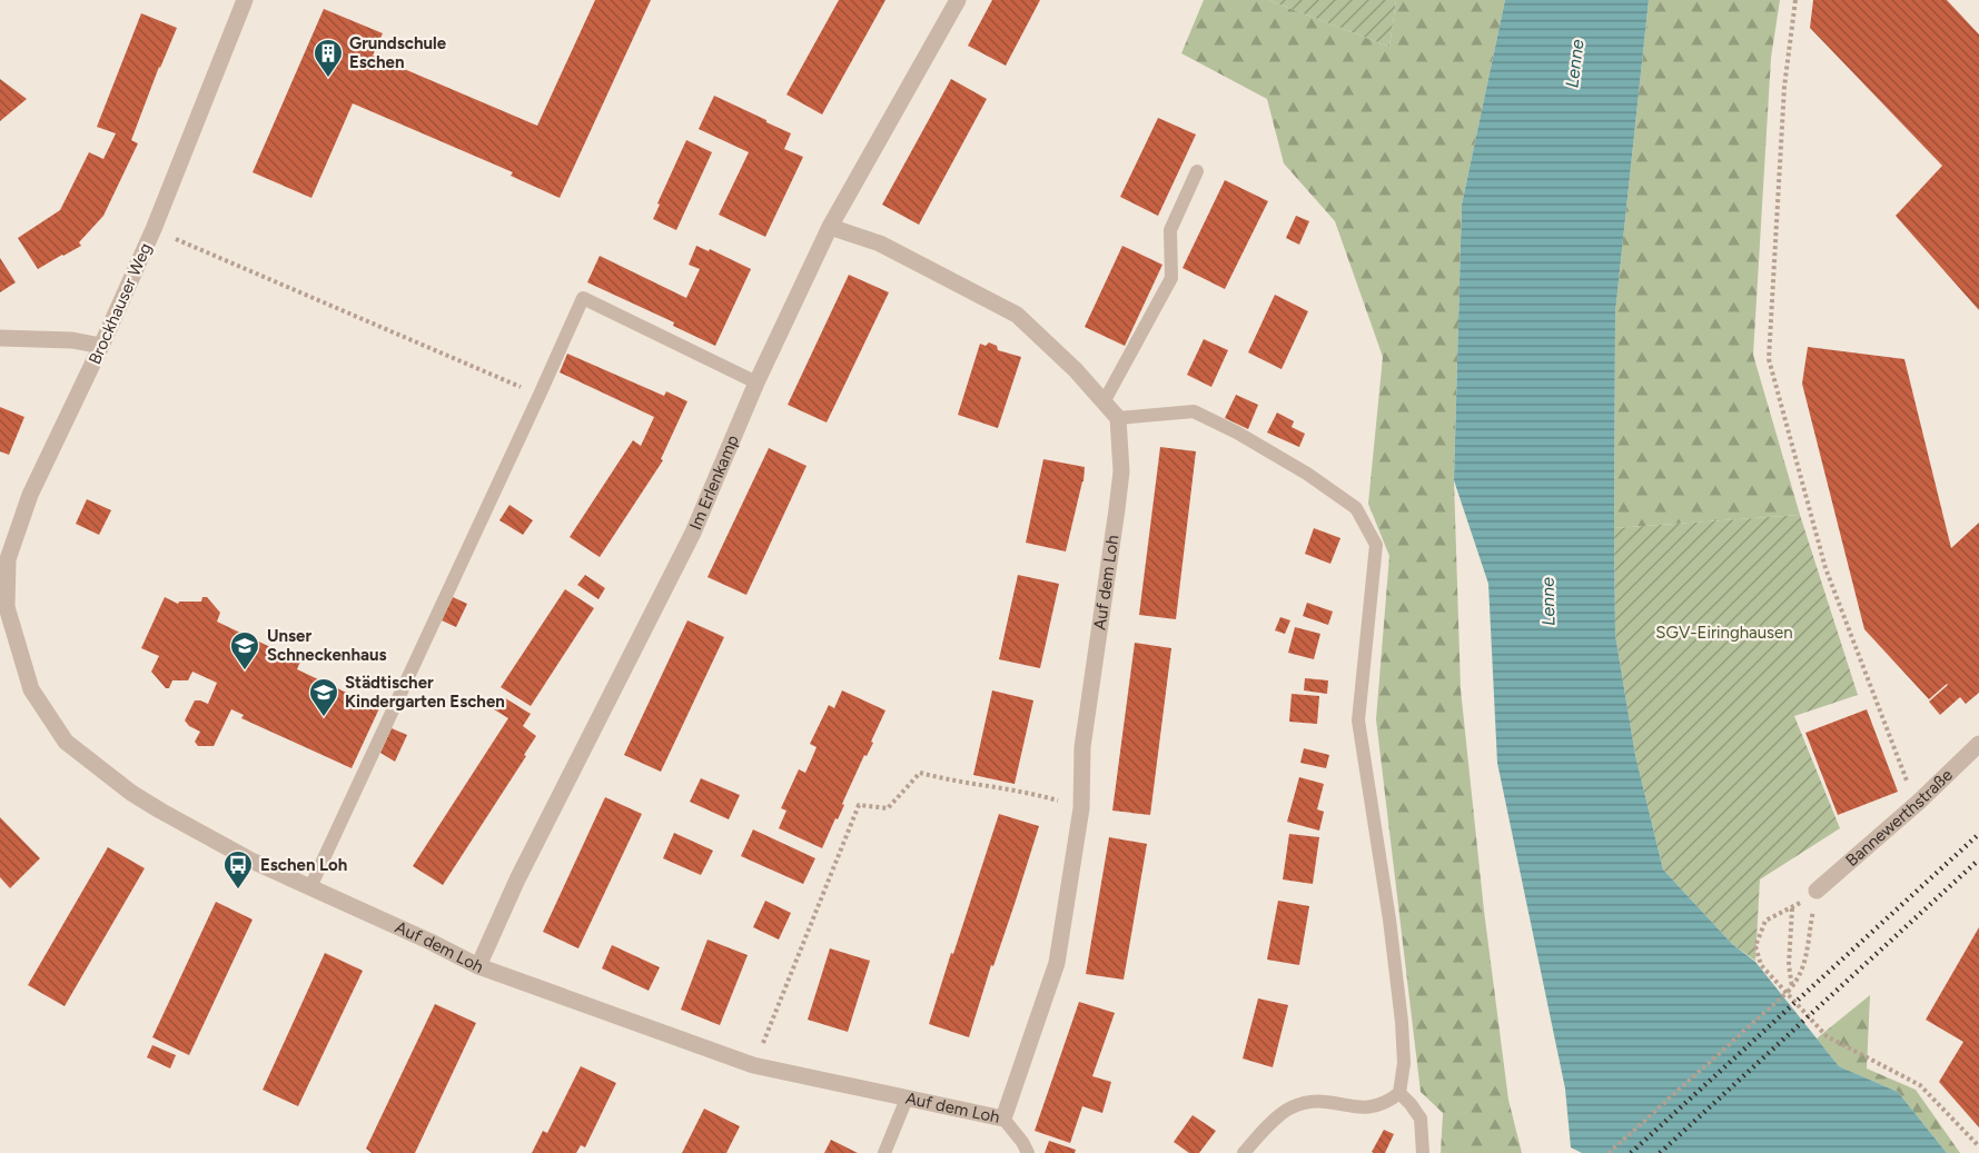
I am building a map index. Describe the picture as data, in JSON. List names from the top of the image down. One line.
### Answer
{"streets":{"street":["Brockhauser Weg","Im Erlenkamp","Auf dem Loh","Bannewerthstraße"]},"crossings":[["Brockhauser Weg","Auf dem Loh"],["Im Erlenkamp","Auf dem Loh"]],"water":["Lenne"],"parks":["SGV-Eiringhausen"],"places":{"building":["Grundschule Eschen"],"school or university":["Unser Schneckenhaus","Städtischer Kindergarten Eschen"],"bus stop":["Eschen Loh"]}}
